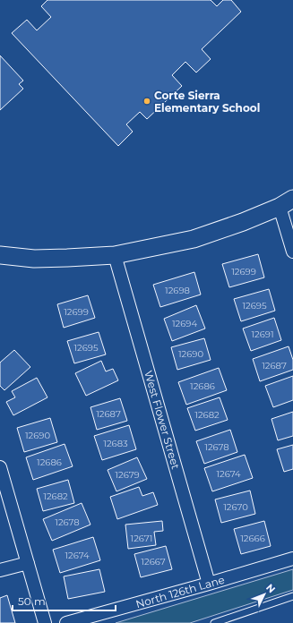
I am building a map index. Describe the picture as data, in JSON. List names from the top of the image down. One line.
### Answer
{"streets":{"street":["West Flower Street","North 126th Lane"]},"crossings":[["West Flower Street","North 126th Lane"]],"places":["Corte Sierra Elementary School"],"house_numbers":["12699","12698","12695","12699","12694","12691","12695","12690","12687","12686","12687","12682","12690","12683","12678","12686","12674","12679","12682","12670","12678","12671","12666","12674","12667"],"scale_bar":"50 m","north":"top right"}
